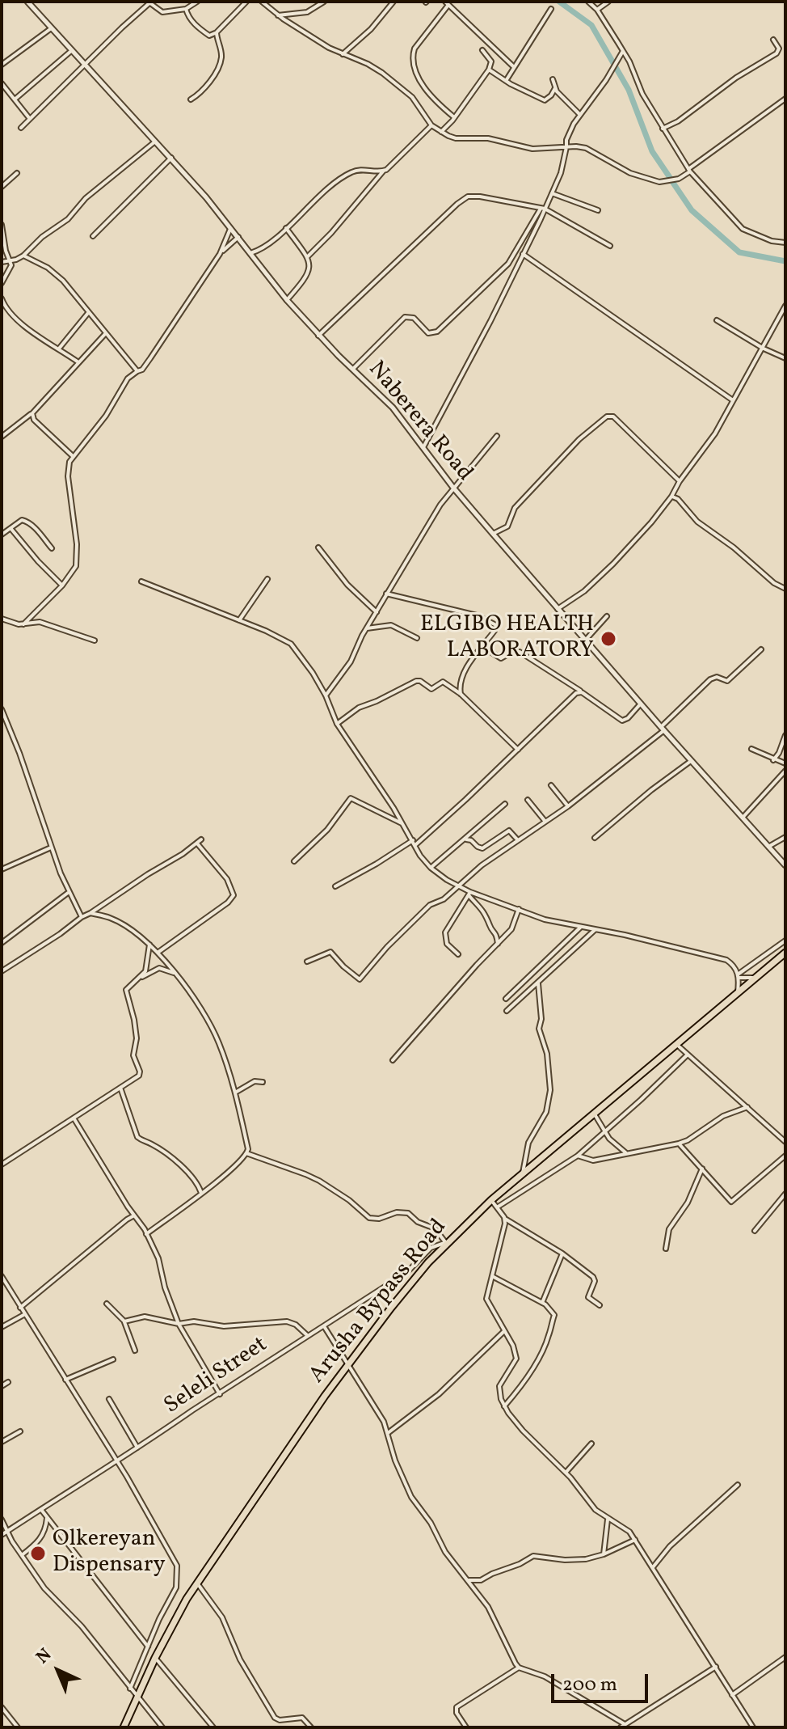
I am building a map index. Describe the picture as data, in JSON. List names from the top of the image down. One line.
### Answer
{"streets":{"main road":["Arusha Bypass Road"],"street":["Naberera Road","Seleli Street"]},"crossings":[["Arusha Bypass Road","Seleli Street"]],"places":["ELGIBO HEALTH LABORATORY","Olkereyan Dispensary"],"scale_bar":"200 m","north":"top left"}
